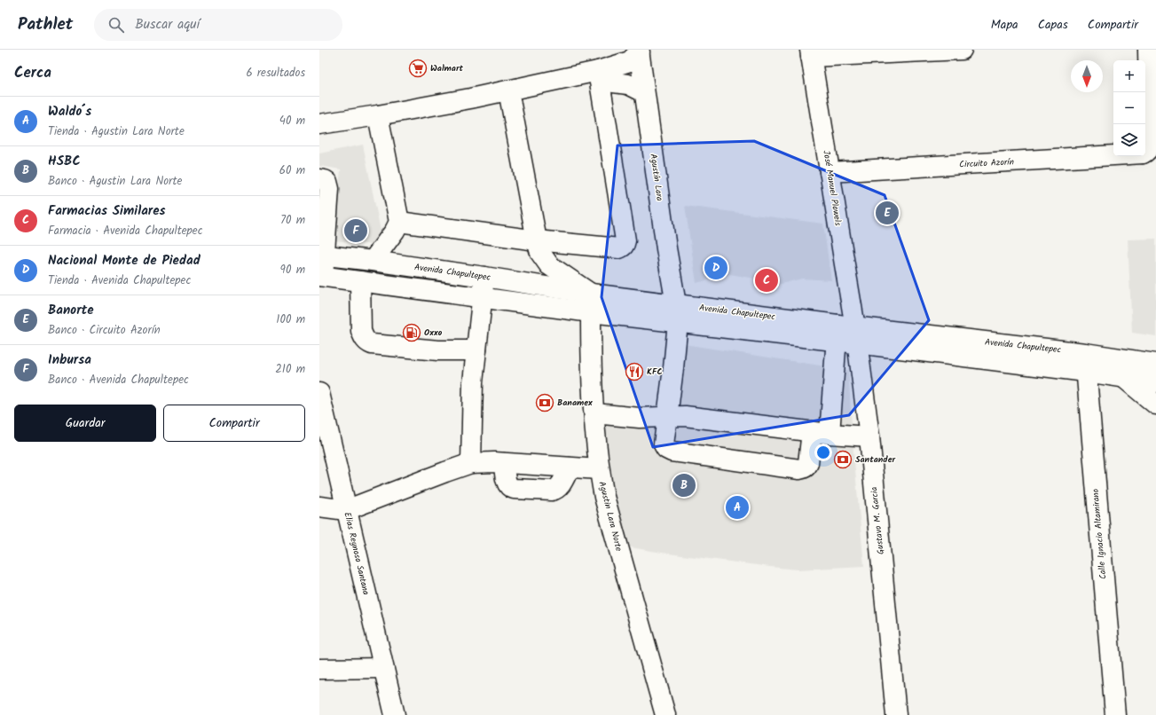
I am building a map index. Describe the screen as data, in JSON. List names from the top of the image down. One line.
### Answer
{"streets":{"street":["Circuito Azorín","Agustín Lara","José Manuel Plowels","Avenida Chapultepec","Agustin Lara Norte","Gustavo M. Garcia","Calle Ignacio Altamirano","Elias Reynoso Santana"]},"crossings":[["Circuito Azorín","José Manuel Plowels"],["Agustín Lara","Avenida Chapultepec"],["José Manuel Plowels","Avenida Chapultepec"],["José Manuel Plowels","Gustavo M. Garcia"],["Avenida Chapultepec","Agustin Lara Norte"],["Avenida Chapultepec","Gustavo M. Garcia"],["Avenida Chapultepec","Calle Ignacio Altamirano"]],"places":{"supermarket":["Walmart"],"fuel station":["Oxxo"],"restaurant":["KFC"],"bank":["Banamex","Santander"]},"north":"bottom","page":{"header":"Pathlet","search":"Buscar aquí","nav":["Mapa","Capas","Compartir"],"heading":["Cerca","6 resultados"],"map_buttons":["+","−"],"list":[{"mark":"A","name":"Waldo´s","note":"Tienda · Agustin Lara Norte","value":"40 m"},{"mark":"B","name":"HSBC","note":"Banco · Agustin Lara Norte","value":"60 m"},{"mark":"C","name":"Farmacias Similares","note":"Farmacia · Avenida Chapultepec","value":"70 m"},{"mark":"D","name":"Nacional Monte de Piedad","note":"Tienda · Avenida Chapultepec","value":"90 m"},{"mark":"E","name":"Banorte","note":"Banco · Circuito Azorín","value":"100 m"},{"mark":"F","name":"Inbursa","note":"Banco · Avenida Chapultepec","value":"210 m"}],"pins":["E","F","D","C","B","A"],"buttons":["Guardar","Compartir"]}}
